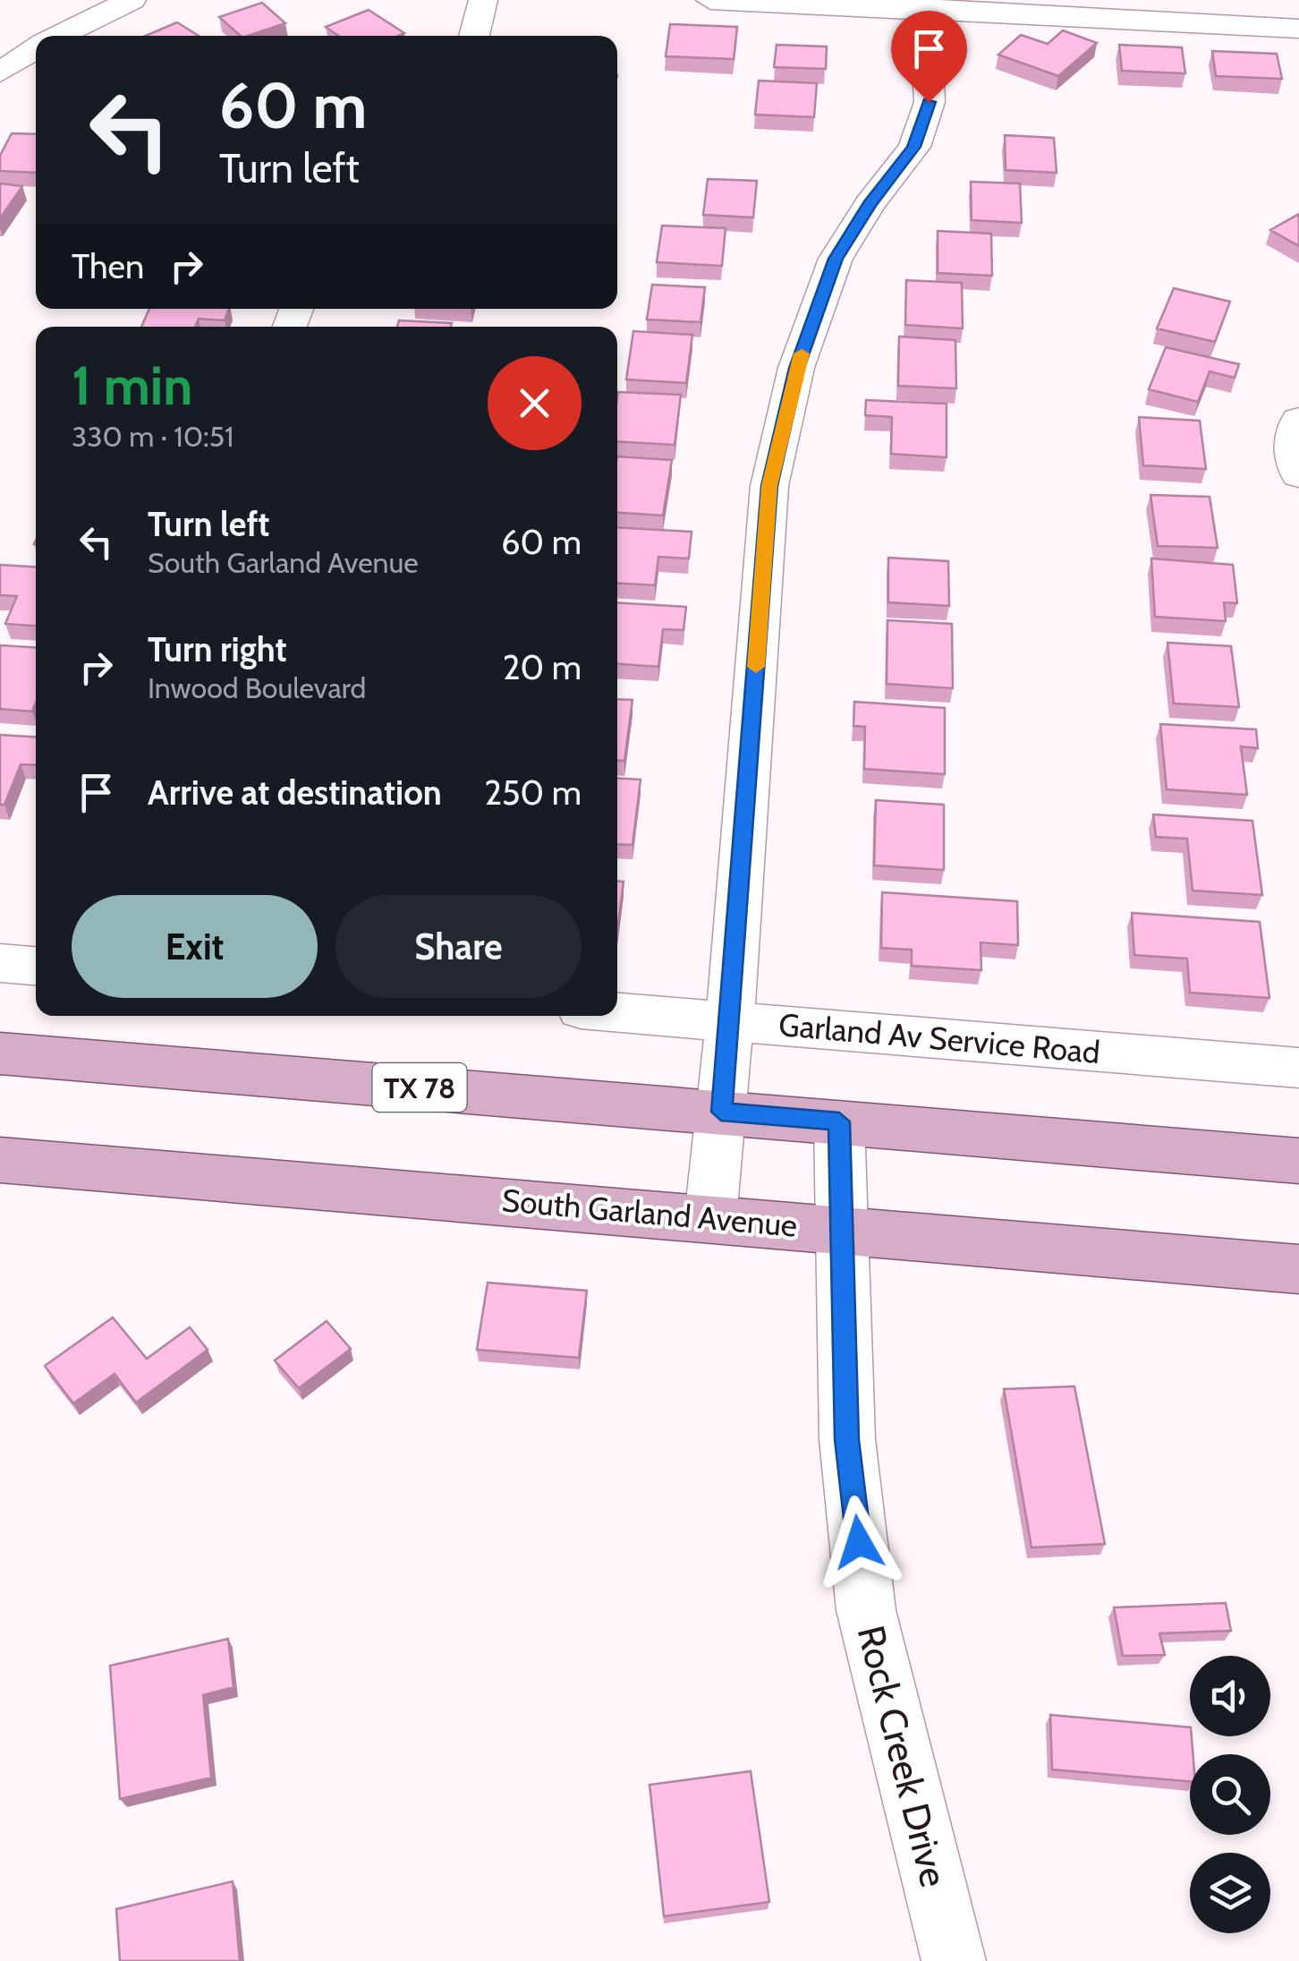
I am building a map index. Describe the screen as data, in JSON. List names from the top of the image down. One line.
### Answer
{"streets":{"main road":["TX 78","South Garland Avenue"],"street":["Garland Av Service Road","Rock Creek Drive"]},"crossings":[["TX 78","Rock Creek Drive"],["South Garland Avenue","Rock Creek Drive"]],"page":{"turn":["60 m","Turn left"],"then":"Then","heading":["1 min","330 m · 10:51"],"list":[{"name":"Turn left","note":"South Garland Avenue","value":"60 m"},{"name":"Turn right","note":"Inwood Boulevard","value":"20 m"},{"name":"Arrive at destination","value":"250 m"}],"buttons":["Exit","Share"]}}
